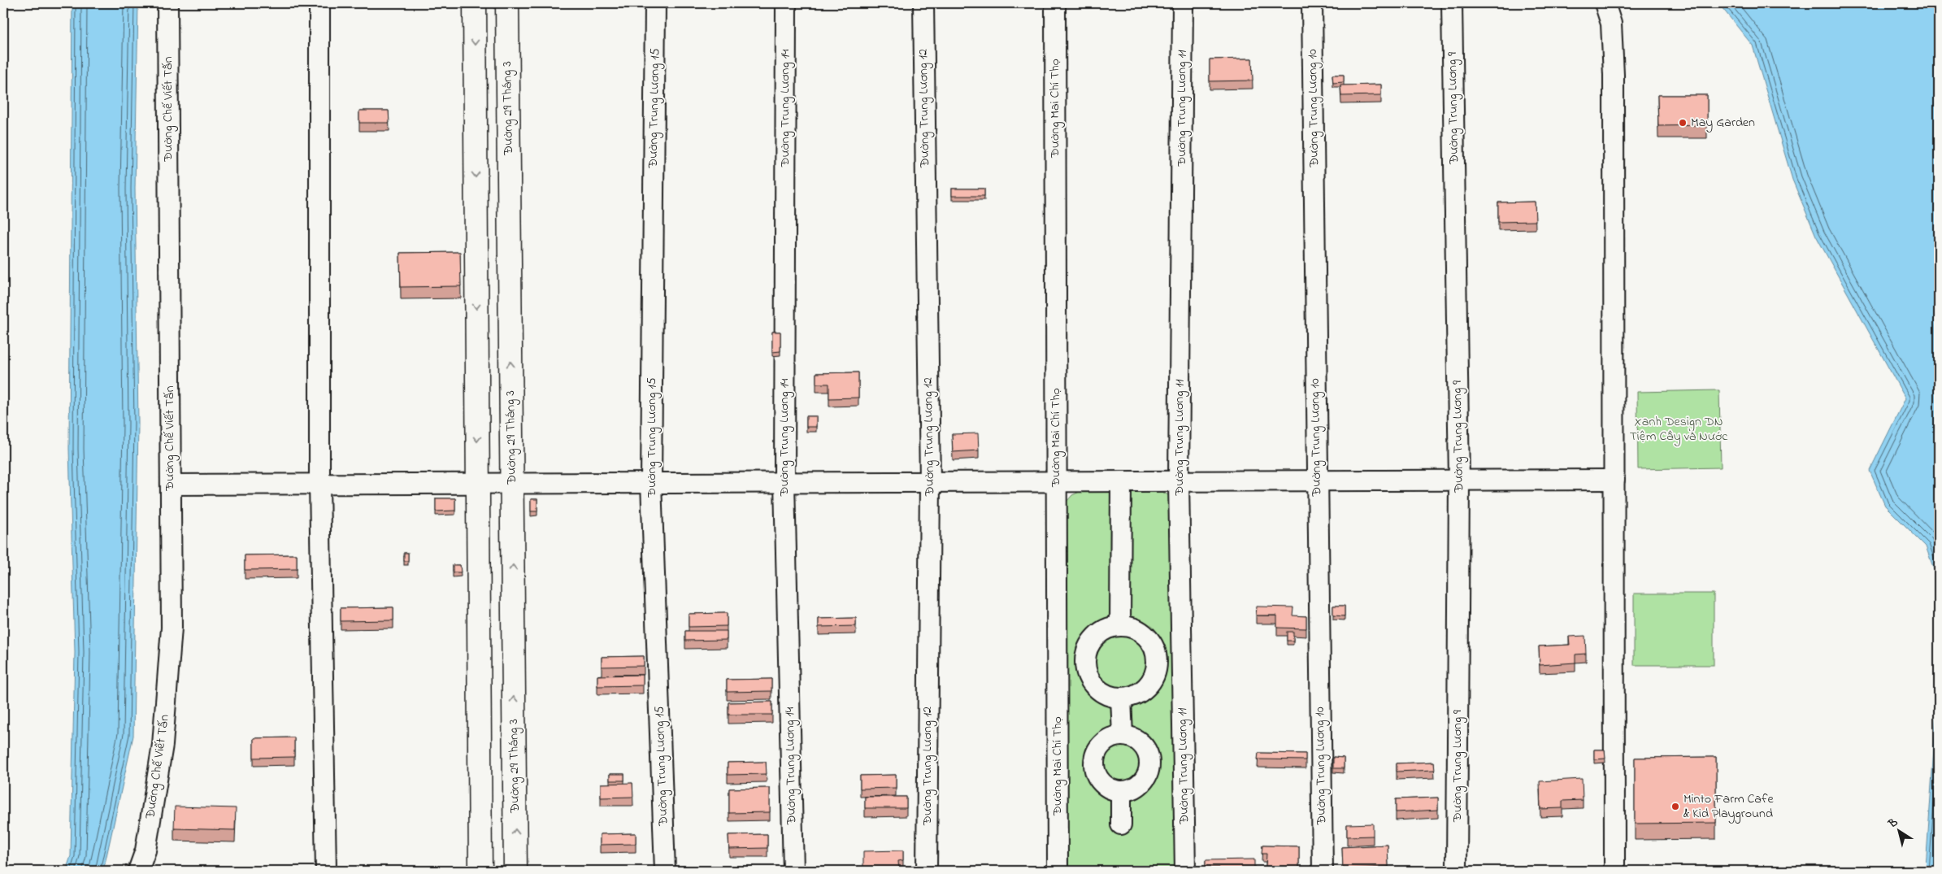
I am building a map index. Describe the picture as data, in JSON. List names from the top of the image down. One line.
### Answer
{"streets":{"street":["Đường 29 Tháng 3","Đường Trung Lương 15","Đường Trung Lương 14","Đường Trung Lương 12","Đường Mai Chí Thọ","Đường Trung Lương 11","Đường Trung Lương 10","Đường Trung Lương 9","Đường Chế Viết Tấn"]},"parks":["Xanh Design DN Tiệm Cây và Nước"],"places":["May Garden","Minto Farm Cafe & Kid Playground"],"north":"top left"}
